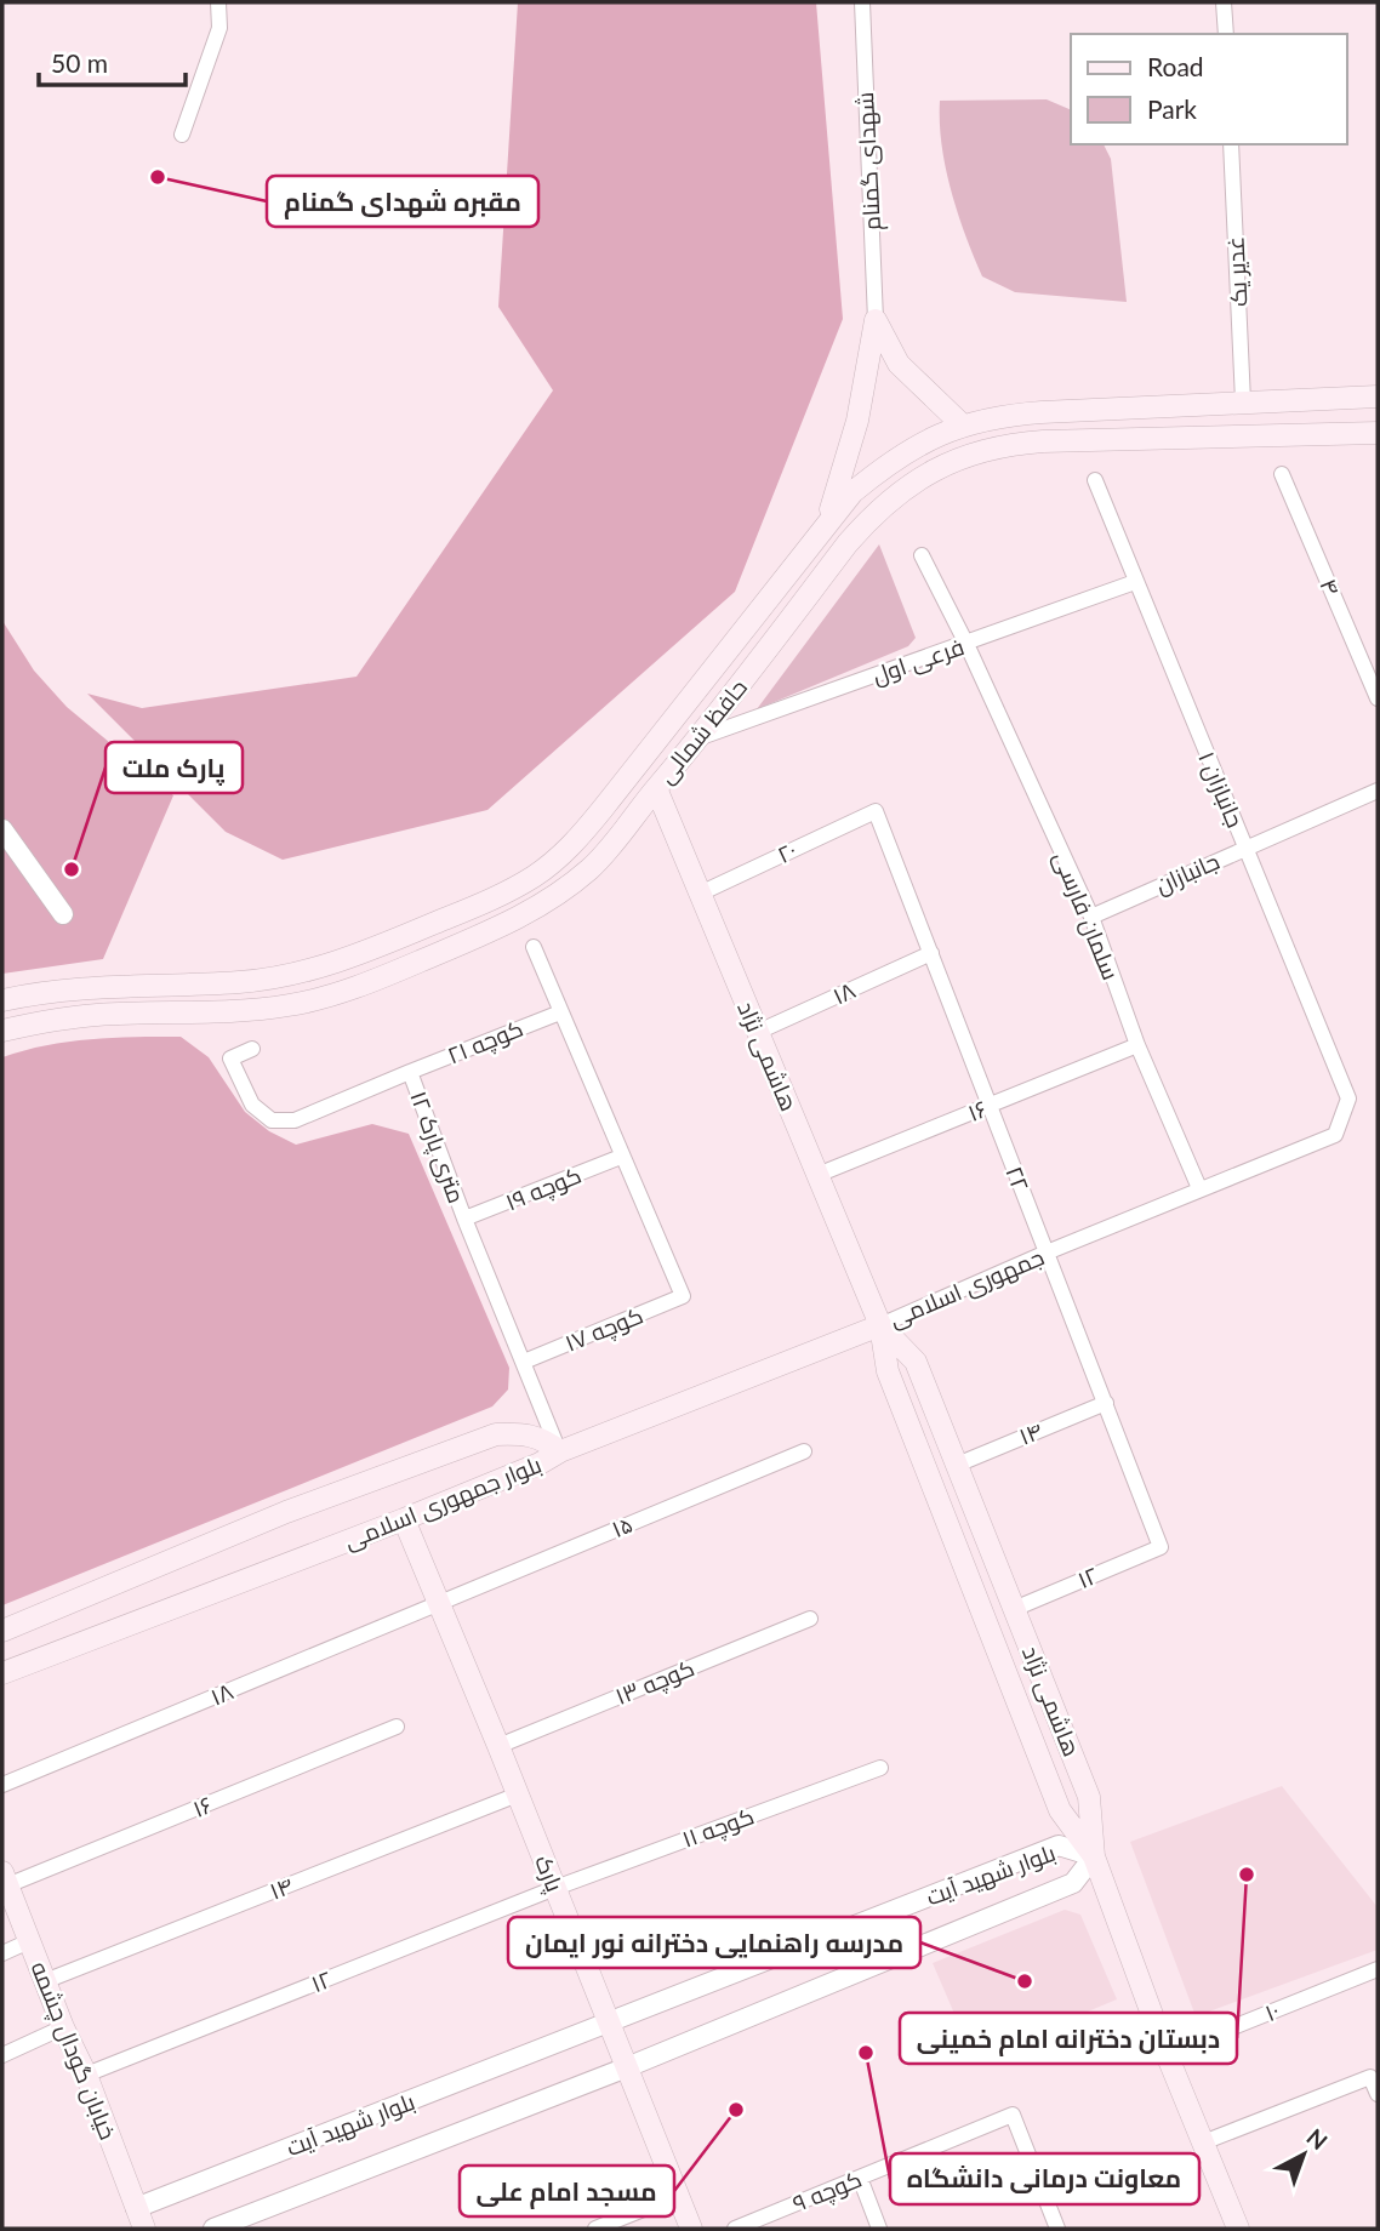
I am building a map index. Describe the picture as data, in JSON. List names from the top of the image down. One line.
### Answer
{"streets":{"main road":["حافظ شمالی","هاشمی نژاد","جمهوری اسلامی","بلوار جمهوری اسلامی","پارک","خیابان گودال چشمه"],"street":["شهدای گمنام","غدیر یک","۴","فرعی اول","جانبازان ۱","۲۰","جانبازان","سلمان فارسی","۱۸","کوچه ۲۱","۱۶","۱۲ متری پارک","۲۲","کوچه ۱۹","کوچه ۱۷","۱۴","۱۵","۱۲","کوچه ۱۳","کوچه ۱۱","بلوار شهید آیت","۱۰","کوچه ۹"]},"crossings":[["غدیر یک","حافظ شمالی"],["فرعی اول","حافظ شمالی"],["فرعی اول","جانبازان ۱"],["فرعی اول","سلمان فارسی"],["حافظ شمالی","هاشمی نژاد"],["جانبازان ۱","جانبازان"],["جانبازان ۱","جمهوری اسلامی"],["۲۰","هاشمی نژاد"],["۲۰","۲۲"],["جانبازان","سلمان فارسی"],["سلمان فارسی","۱۶"],["سلمان فارسی","جمهوری اسلامی"],["۱۸","هاشمی نژاد"],["۱۸","۲۲"],["۱۸","۱۵"],["۱۸","پارک"],["کوچه ۲۱","۱۲ متری پارک"],["هاشمی نژاد","۱۶"],["هاشمی نژاد","جمهوری اسلامی"],["هاشمی نژاد","۱۴"],["هاشمی نژاد","۱۲"],["هاشمی نژاد","بلوار شهید آیت"],["هاشمی نژاد","۱۰"],["۱۶","۲۲"],["۱۶","خیابان گودال چشمه"],["۱۲ متری پارک","کوچه ۱۹"],["۱۲ متری پارک","جمهوری اسلامی"],["۱۲ متری پارک","کوچه ۱۷"],["۱۲ متری پارک","بلوار جمهوری اسلامی"],["۲۲","جمهوری اسلامی"],["۲۲","۱۴"],["۲۲","۱۲"],["کوچه ۱۹","کوچه ۱۷"],["جمهوری اسلامی","بلوار جمهوری اسلامی"],["۱۴","پارک"],["۱۴","خیابان گودال چشمه"],["بلوار جمهوری اسلامی","پارک"],["۱۵","پارک"],["۱۲","کوچه ۱۱"],["۱۲","پارک"],["۱۲","خیابان گودال چشمه"],["کوچه ۱۳","پارک"],["کوچه ۱۱","پارک"],["پارک","بلوار شهید آیت"],["بلوار شهید آیت","خیابان گودال چشمه"]],"places":["مقبره شهدای گمنام","پارک ملت","دبستان دخترانه امام خمینی","مدرسه راهنمایی دخترانه نور ایمان","معاونت درمانی دانشگاه","مسجد امام علی"],"legend":["Road","Park"],"scale_bar":"50 m","north":"top right"}
